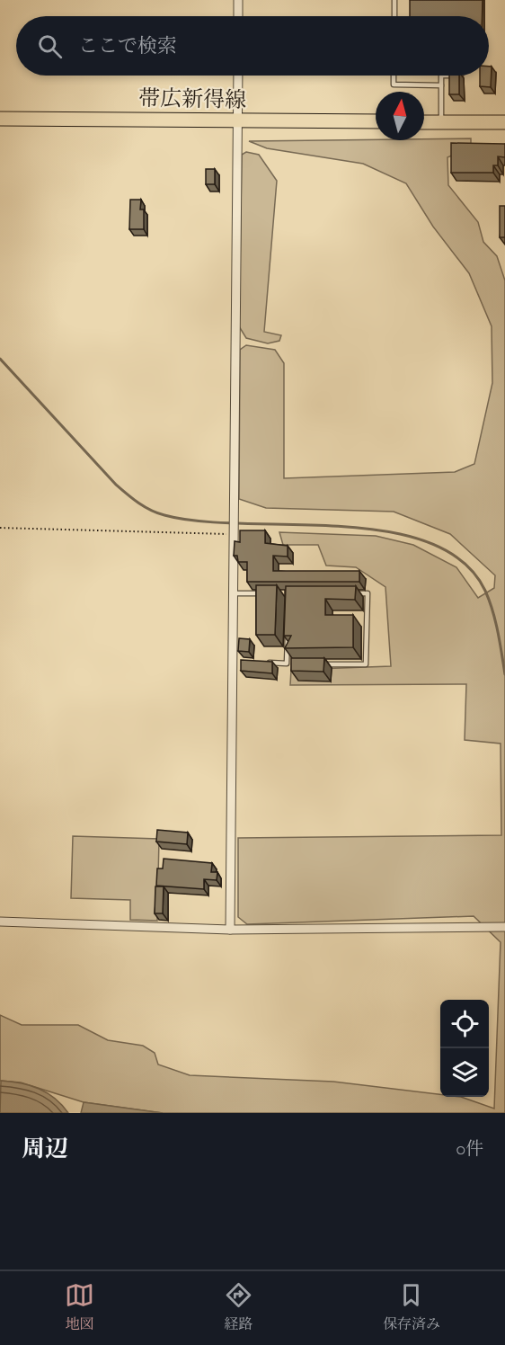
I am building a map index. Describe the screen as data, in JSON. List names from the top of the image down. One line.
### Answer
{"streets":{"main road":["帯広新得線"]},"north":"top","page":{"search":"ここで検索","heading":["周辺","0件"],"nav":["地図","経路","保存済み"]}}
